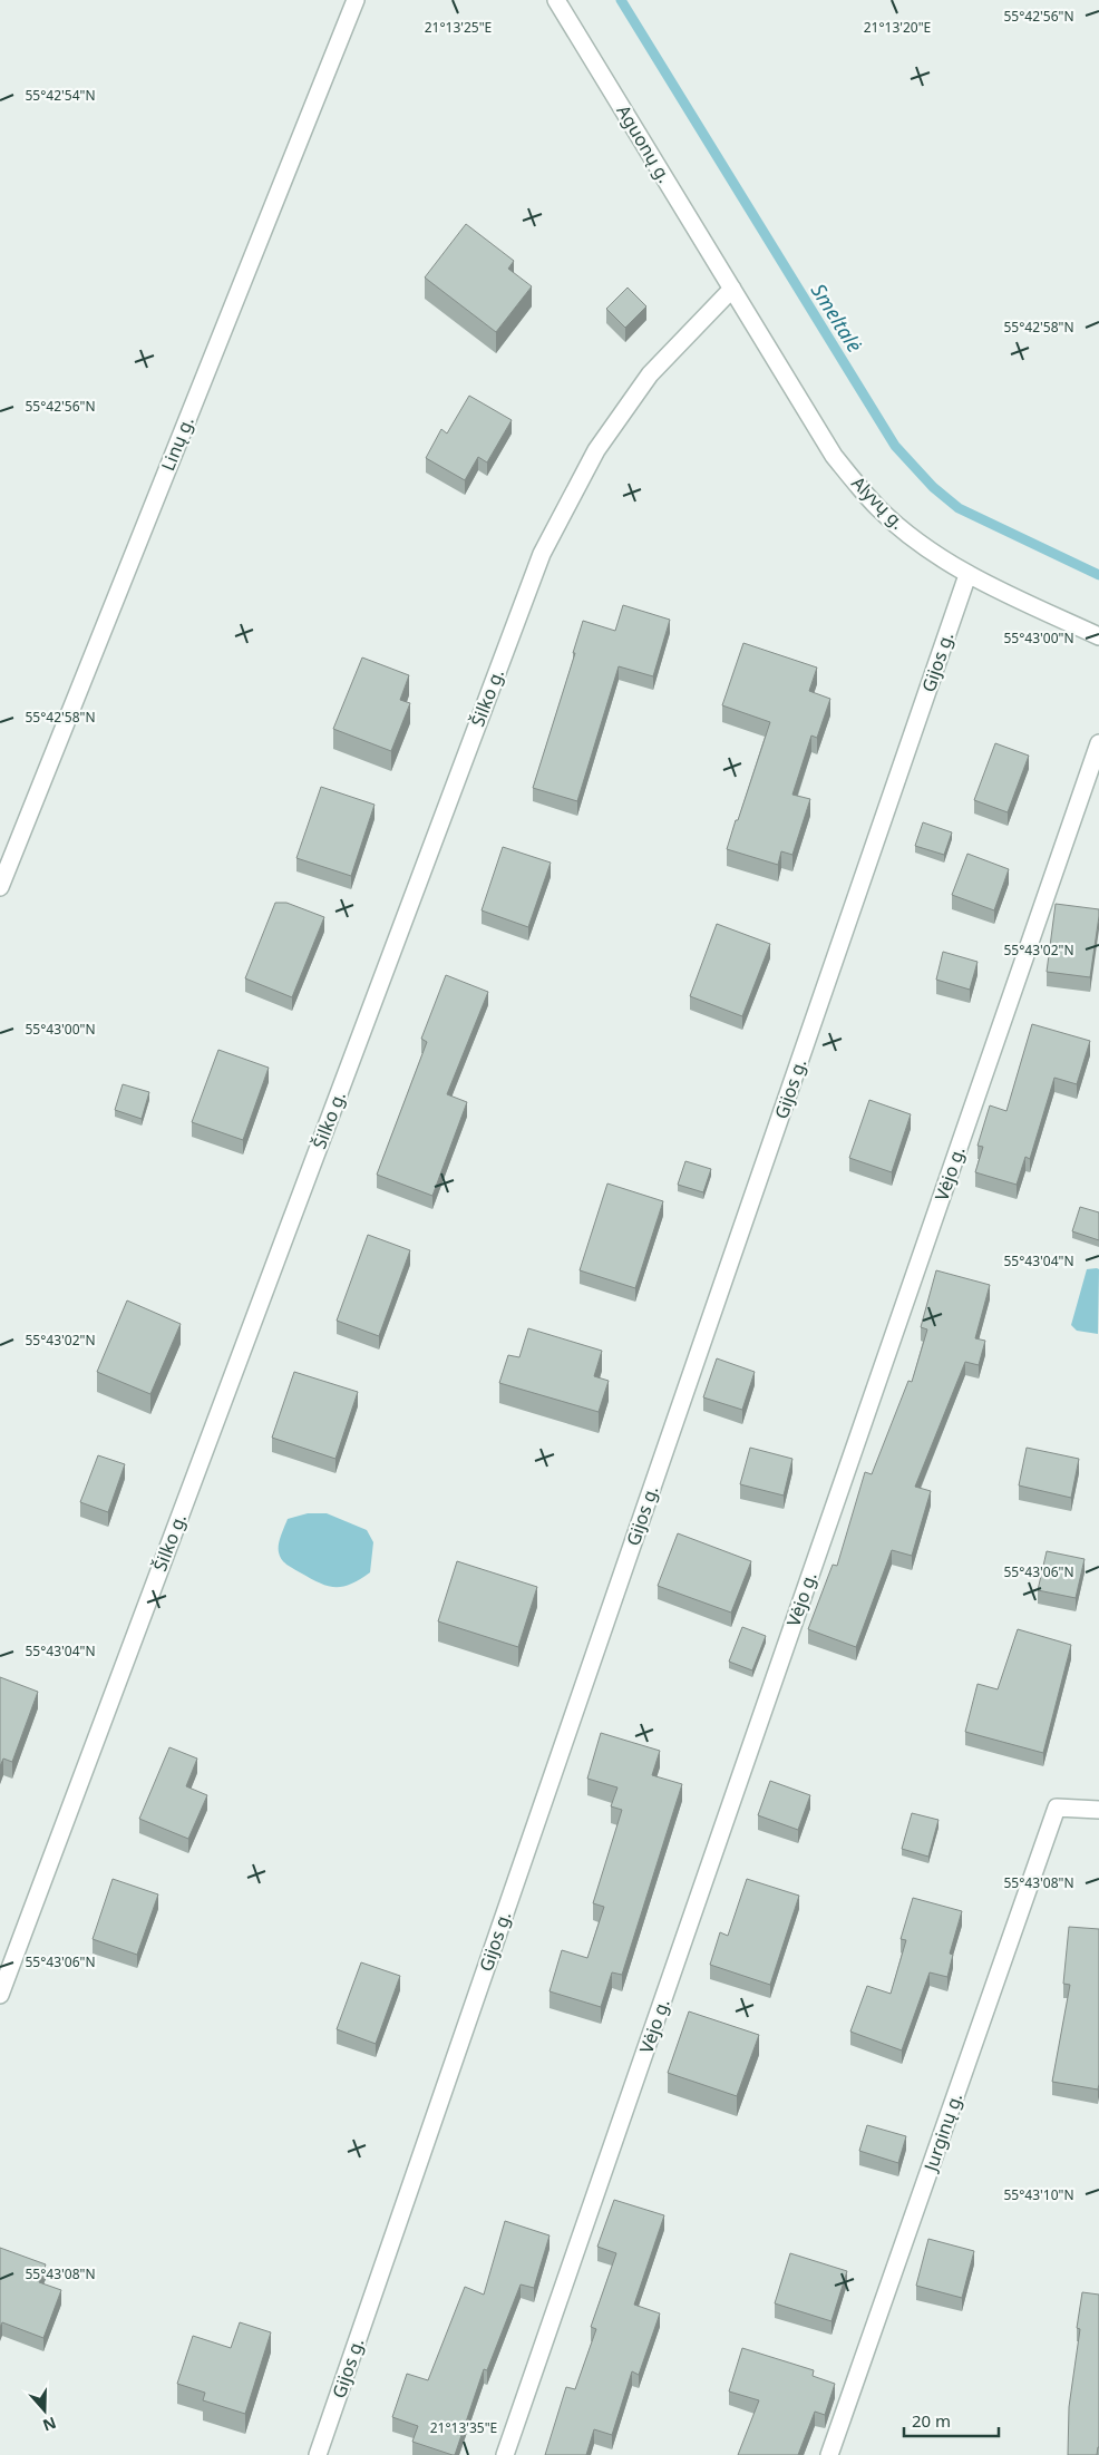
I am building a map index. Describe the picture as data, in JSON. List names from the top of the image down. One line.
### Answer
{"streets":{"street":["Aguonų g.","Linų g.","Alyvų g.","Gijos g.","Šilko g.","Vėjo g.","Jurginų g."]},"crossings":[["Aguonų g.","Alyvų g."],["Aguonų g.","Šilko g."],["Alyvų g.","Gijos g."],["Alyvų g.","Šilko g."]],"water":["Smeltalė"],"scale_bar":"20 m","north":"bottom","coordinates":["55°42'56\"N","21°13'25\"E","21°13'20\"E","55°42'54\"N","55°42'58\"N","55°43'00\"N","55°43'02\"N","55°43'04\"N","55°43'06\"N","55°43'08\"N","55°43'10\"N","21°13'35\"E"]}
